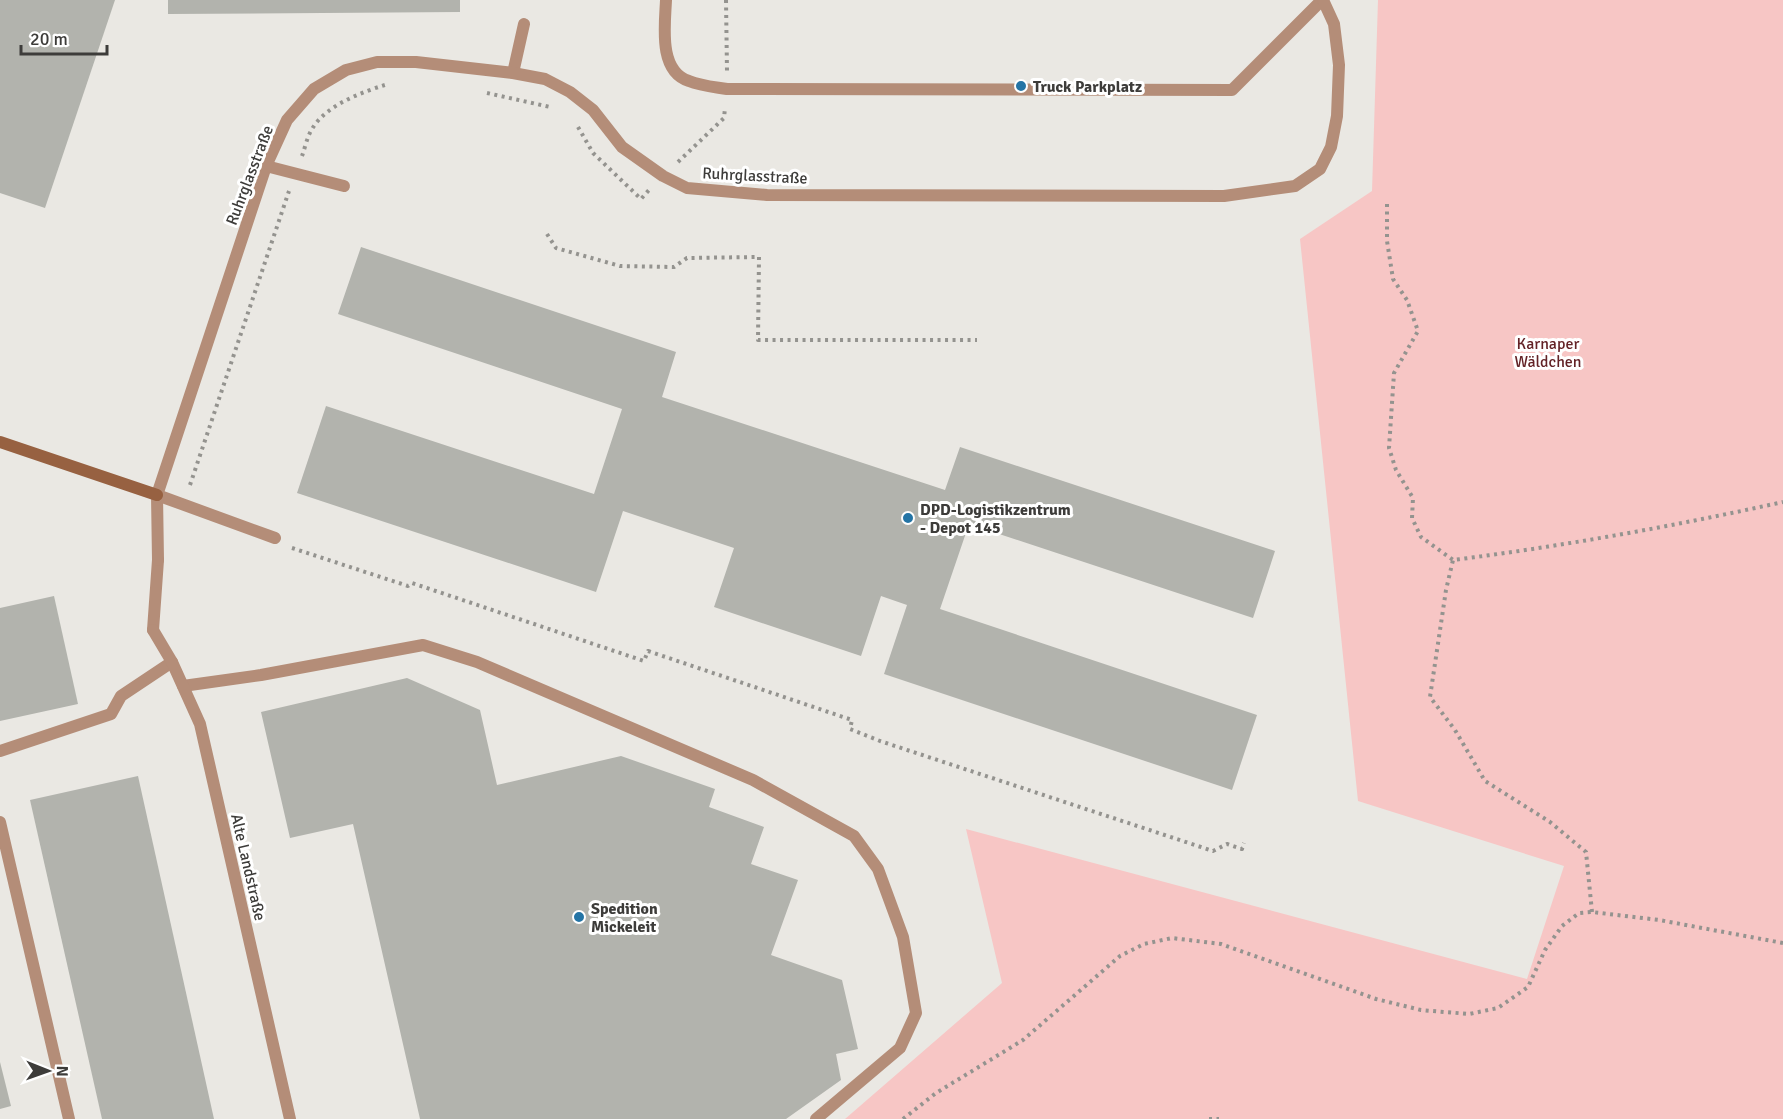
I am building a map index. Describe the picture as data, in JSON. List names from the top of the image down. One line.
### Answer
{"streets":{"street":["Ruhrglasstraße","Alte Landstraße"]},"crossings":[["Ruhrglasstraße","Alte Landstraße"]],"parks":["Karnaper Wäldchen"],"places":["Truck Parkplatz","DPD-Logistikzentrum - Depot 145","Spedition Mickeleit"],"scale_bar":"20 m","north":"right"}
